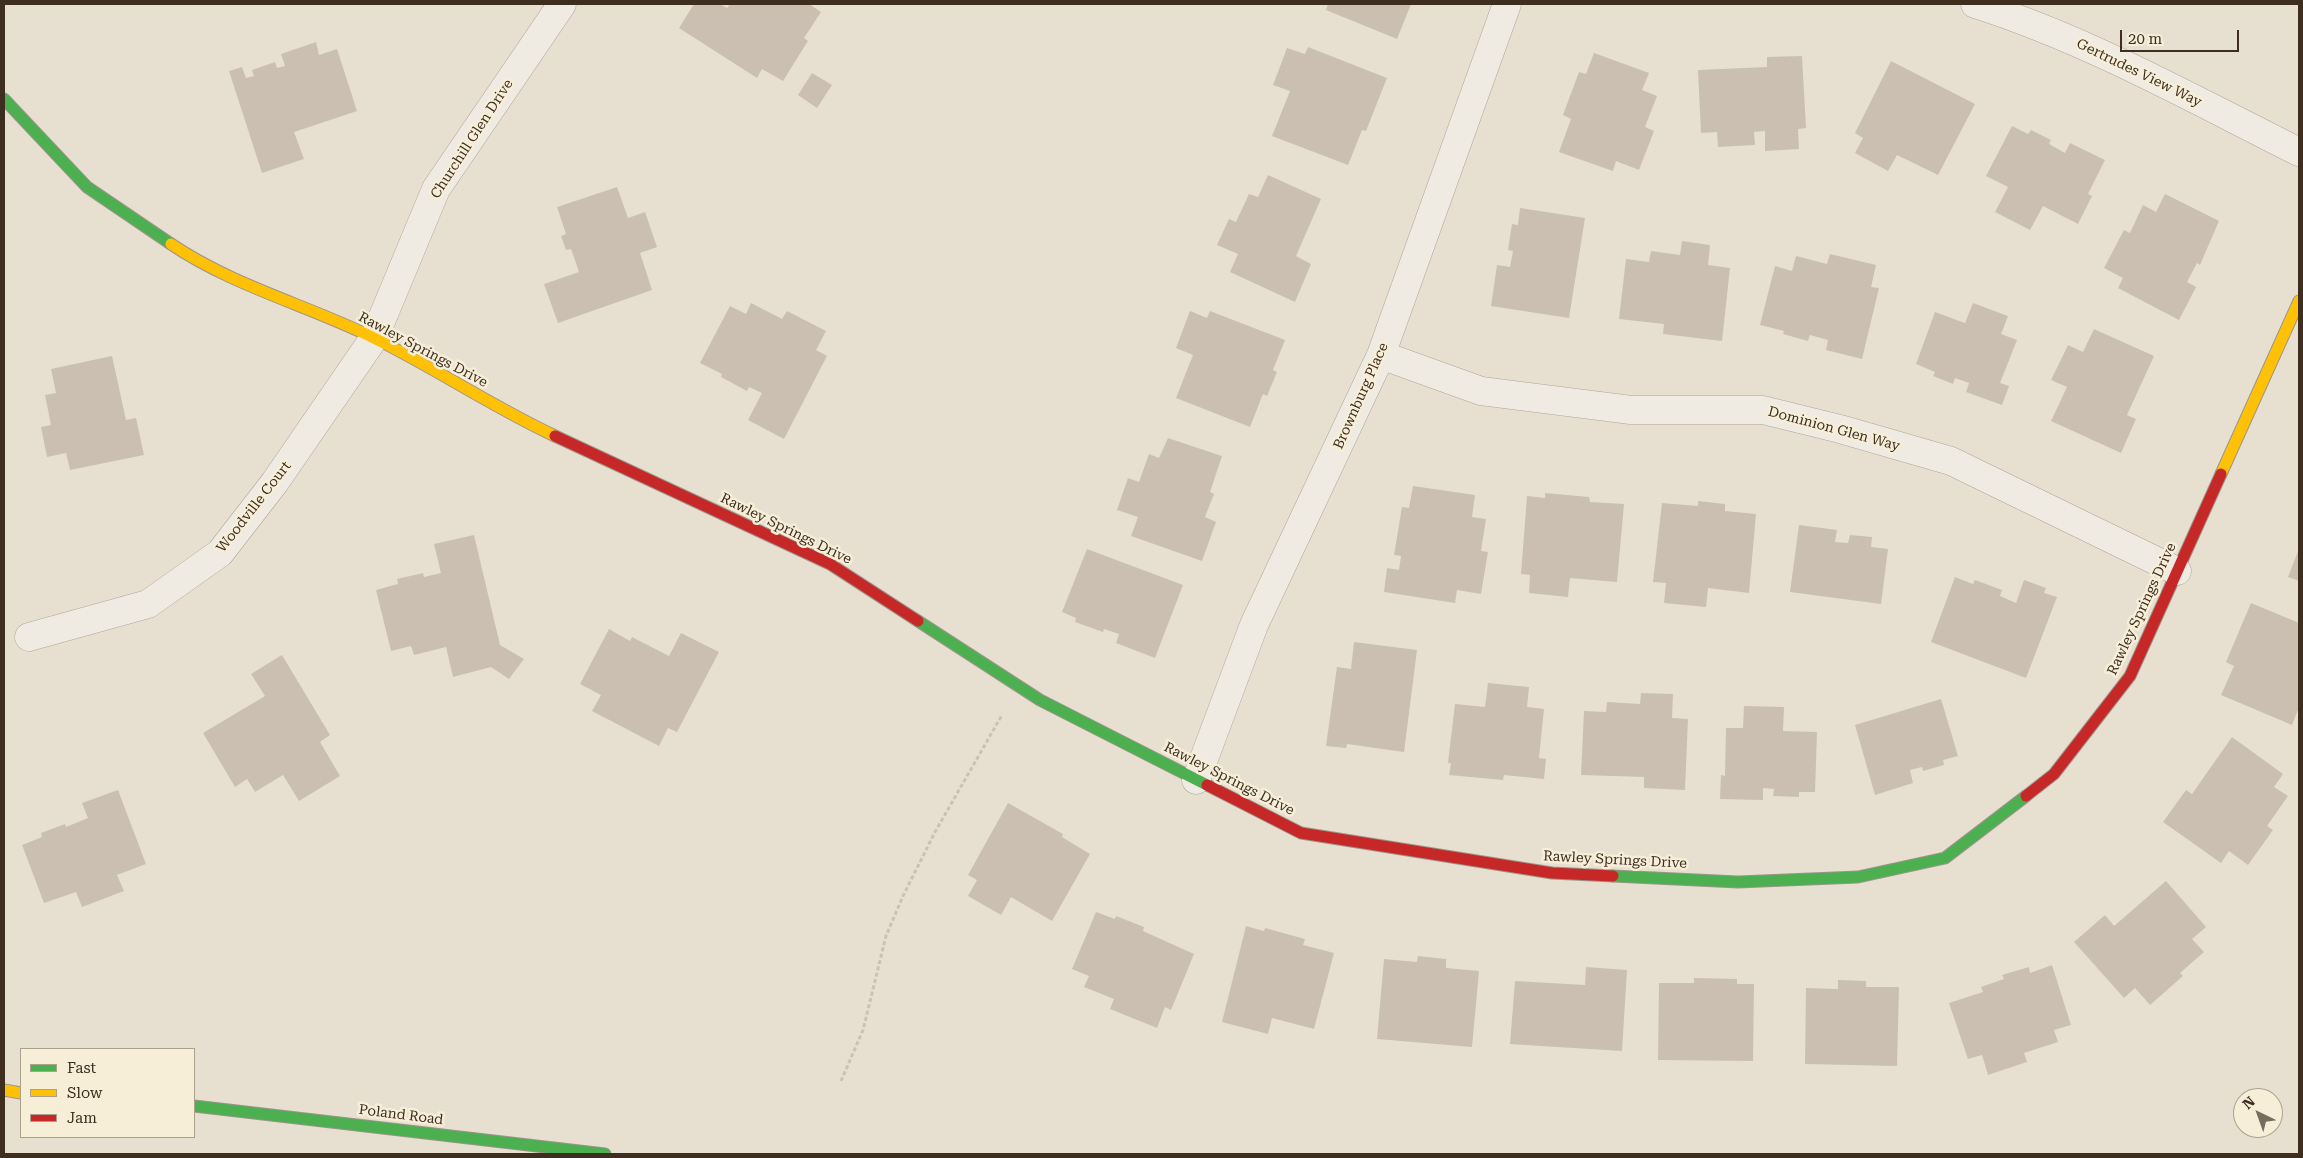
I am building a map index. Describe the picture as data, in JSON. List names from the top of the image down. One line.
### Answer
{"streets":{"street":["Gertrudes View Way","Churchill Glen Drive","Rawley Springs Drive","Brownburg Place","Dominion Glen Way","Woodville Court","Poland Road"]},"crossings":[["Churchill Glen Drive","Rawley Springs Drive"],["Churchill Glen Drive","Woodville Court"],["Rawley Springs Drive","Brownburg Place"],["Rawley Springs Drive","Dominion Glen Way"],["Rawley Springs Drive","Woodville Court"],["Brownburg Place","Dominion Glen Way"]],"legend":["Fast","Slow","Jam"],"scale_bar":"20 m","north":"top left"}
